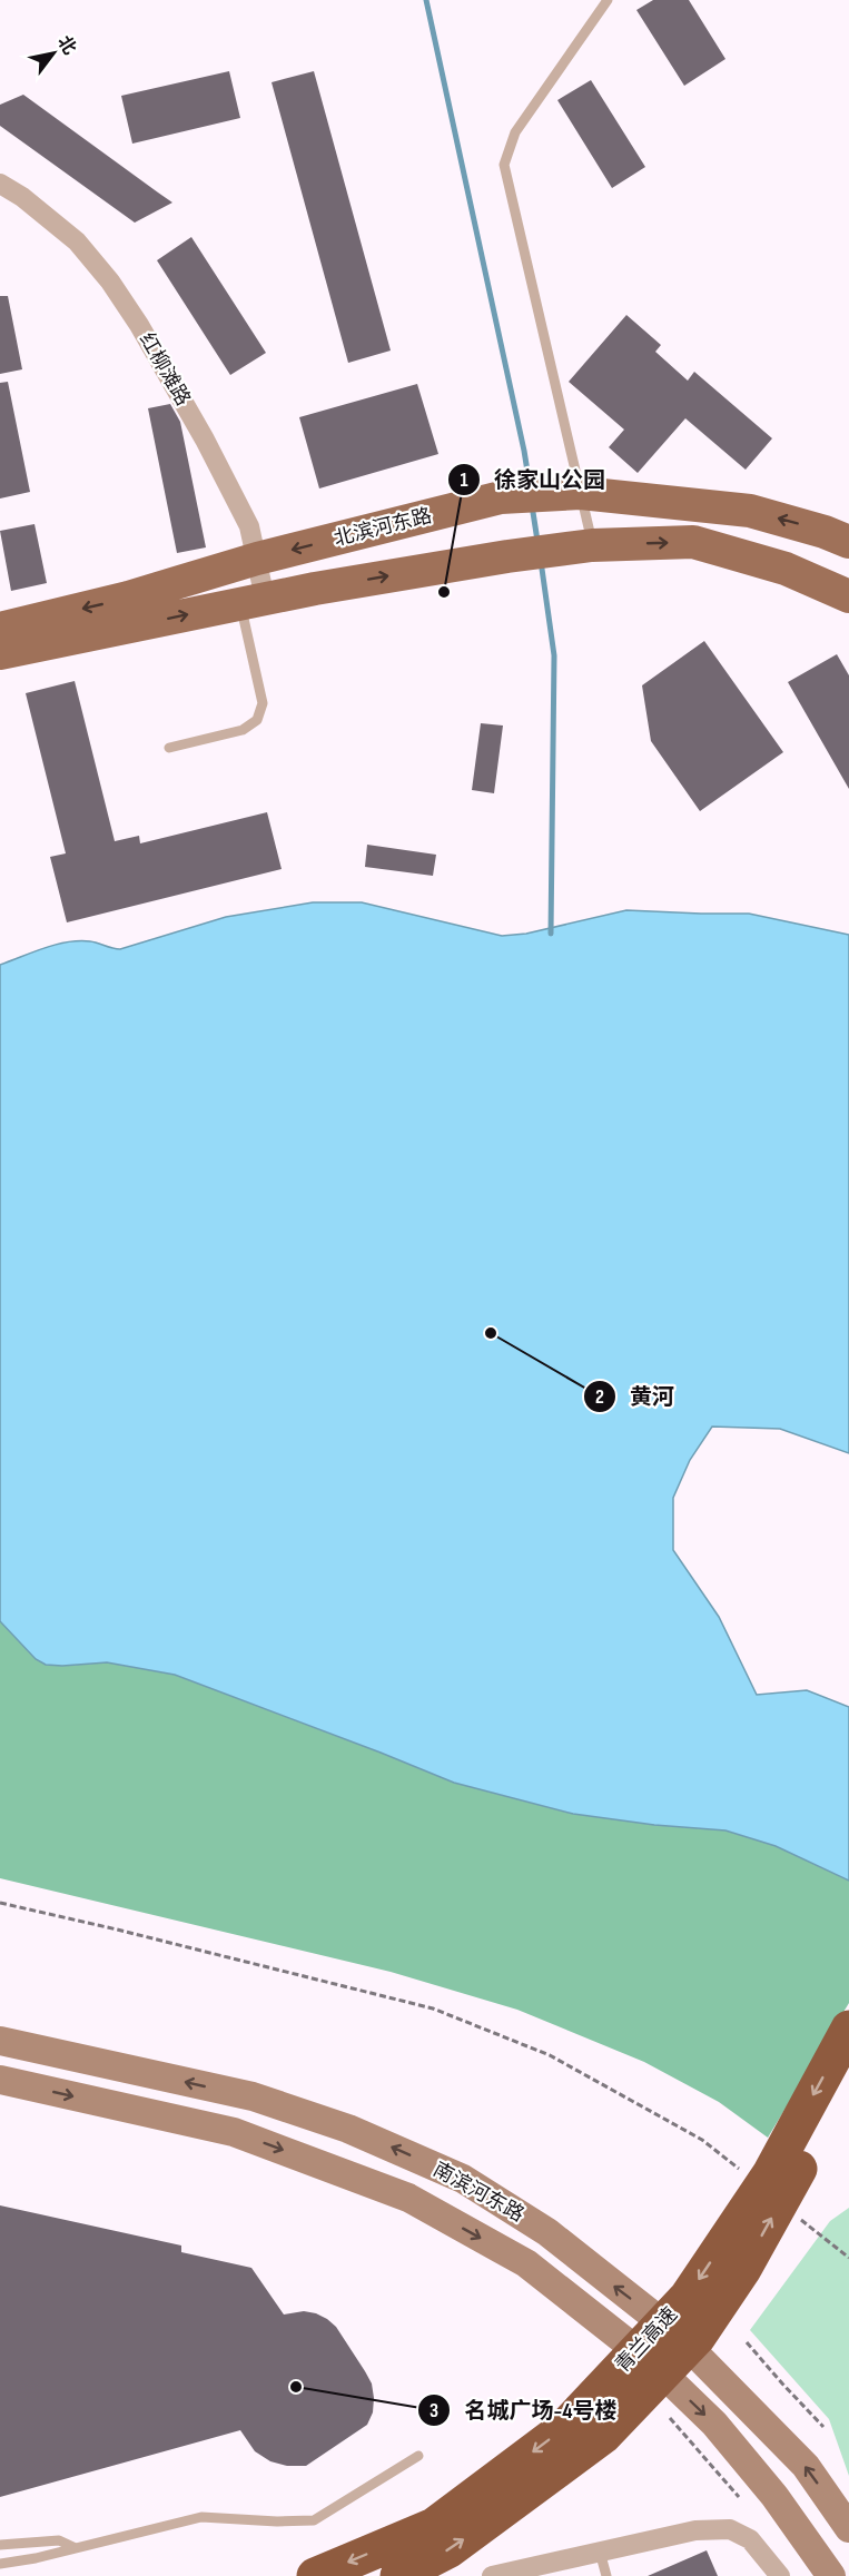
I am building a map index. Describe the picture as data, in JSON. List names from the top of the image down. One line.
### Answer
{"streets":{"highway":["青兰高速"],"main road":["北滨河东路","南滨河东路"],"street":["红柳滩路"]},"crossings":[["红柳滩路","北滨河东路"]],"places":["徐家山公园","黄河","名城广场-4号楼"],"north":"top right"}
